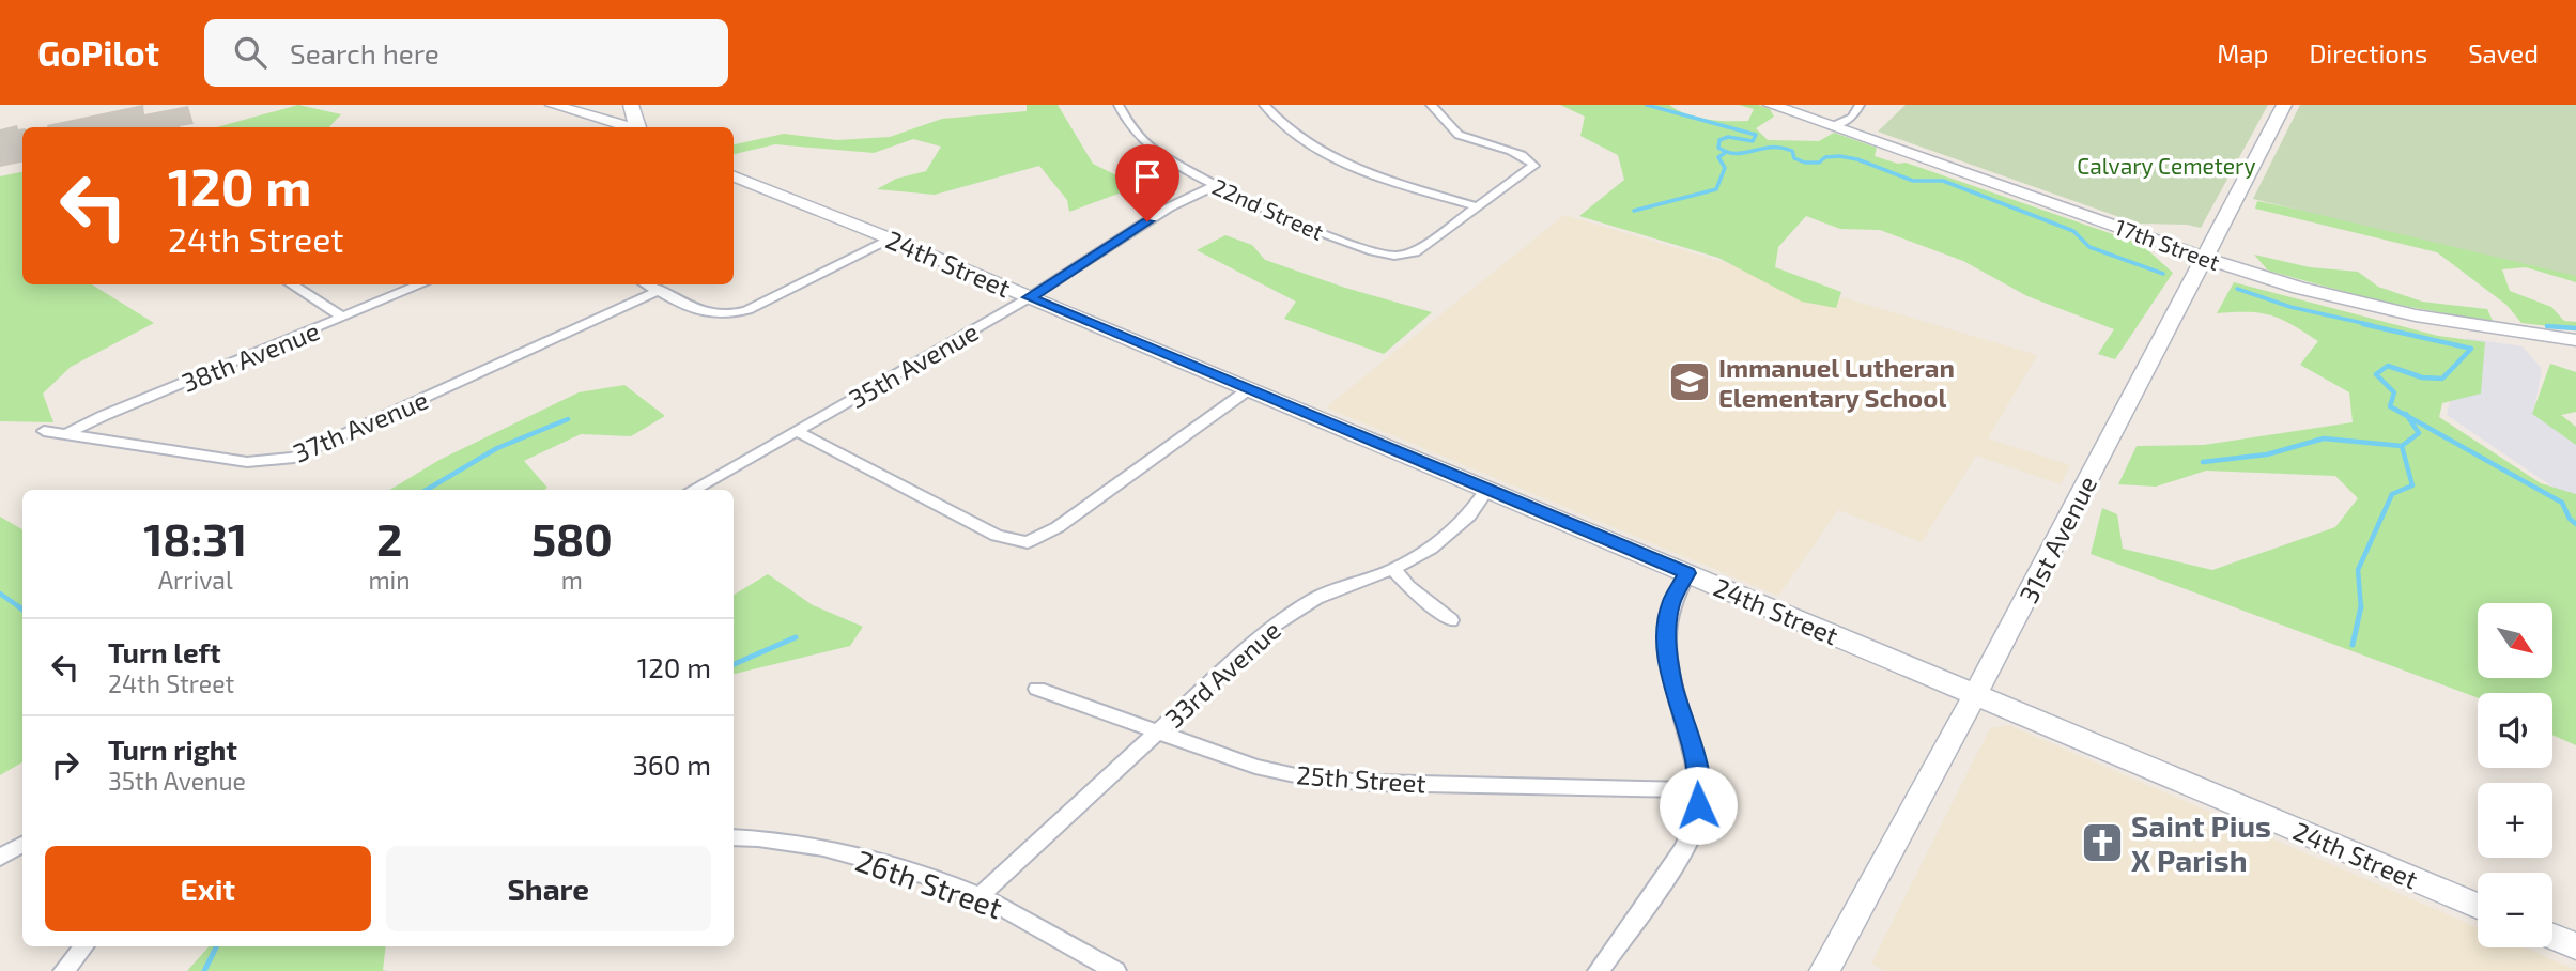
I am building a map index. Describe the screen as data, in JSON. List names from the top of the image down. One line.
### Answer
{"streets":{"street":["22nd Street","17th Street","24th Street","38th Avenue","35th Avenue","37th Avenue","31st Avenue","33rd Avenue","25th Street","26th Street"]},"crossings":[["22nd Street","35th Avenue"],["17th Street","31st Avenue"],["24th Street","35th Avenue"],["24th Street","31st Avenue"],["24th Street","33rd Avenue"],["38th Avenue","37th Avenue"],["33rd Avenue","25th Street"],["33rd Avenue","26th Street"]],"parks":["Calvary Cemetery"],"places":{"school or university":["Immanuel Lutheran Elementary School"],"church":["Saint Pius X Parish"]},"north":"bottom right","page":{"header":"GoPilot","search":"Search here","nav":["Map","Directions","Saved"],"turn":["120 m","24th Street"],"eta":["18:31","Arrival","2","min","580","m"],"map_buttons":["+","−"],"list":[{"name":"Turn left","note":"24th Street","value":"120 m"},{"name":"Turn right","note":"35th Avenue","value":"360 m"}],"buttons":["Exit","Share"]}}
